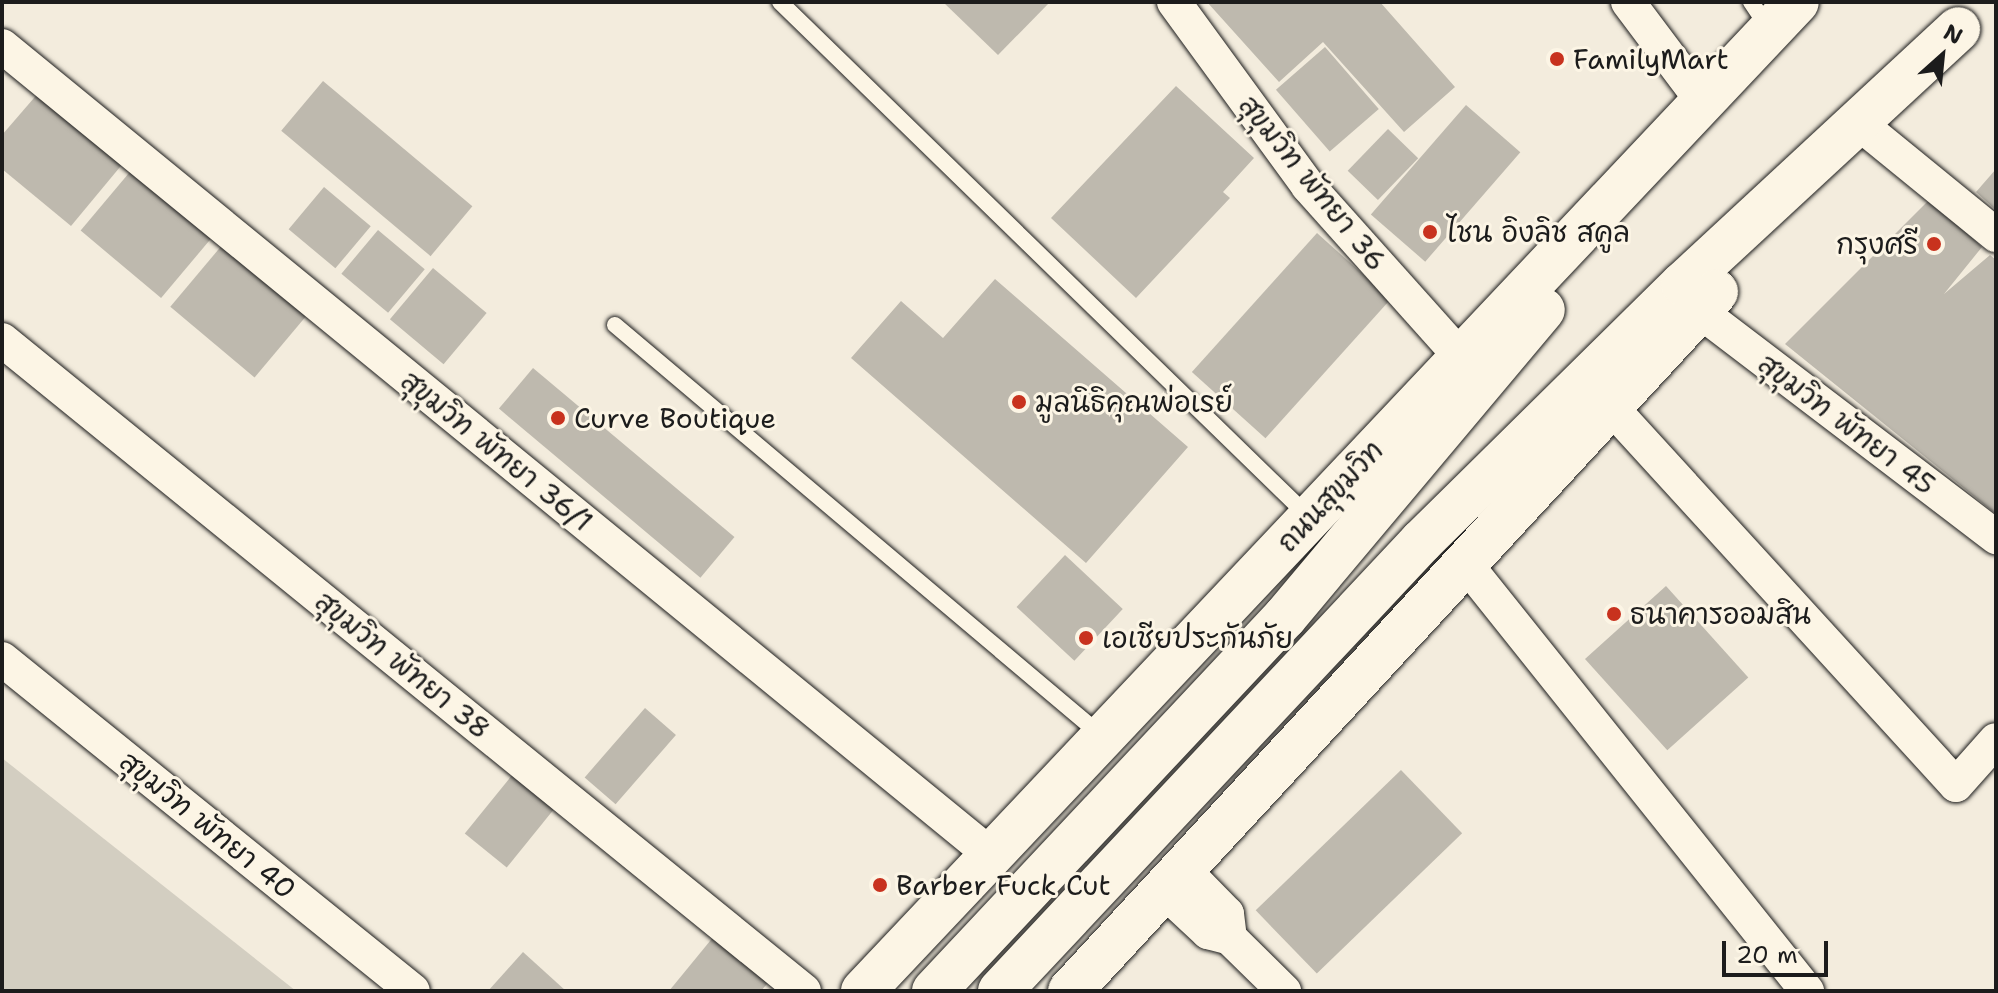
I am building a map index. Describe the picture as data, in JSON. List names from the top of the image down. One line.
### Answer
{"streets":{"highway":["ถนนสุขุมวิท"],"street":["สุขุมวิท พัทยา 36","สุขุมวิท พัทยา 45","สุขุมวิท พัทยา 36/1","สุขุมวิท พัทยา 38","สุขุมวิท พัทยา 40"]},"crossings":[["สุขุมวิท พัทยา 36","ถนนสุขุมวิท"],["สุขุมวิท พัทยา 36/1","ถนนสุขุมวิท"]],"places":["FamilyMart","ไชน อิงลิช สคูล","กรุงศรี","มูลนิธิคุณพ่อเรย์","Curve Boutique","ธนาคารออมสิน","เอเชียประกันภัย","Barber Fuck Cut"],"scale_bar":"20 m","north":"top right"}
